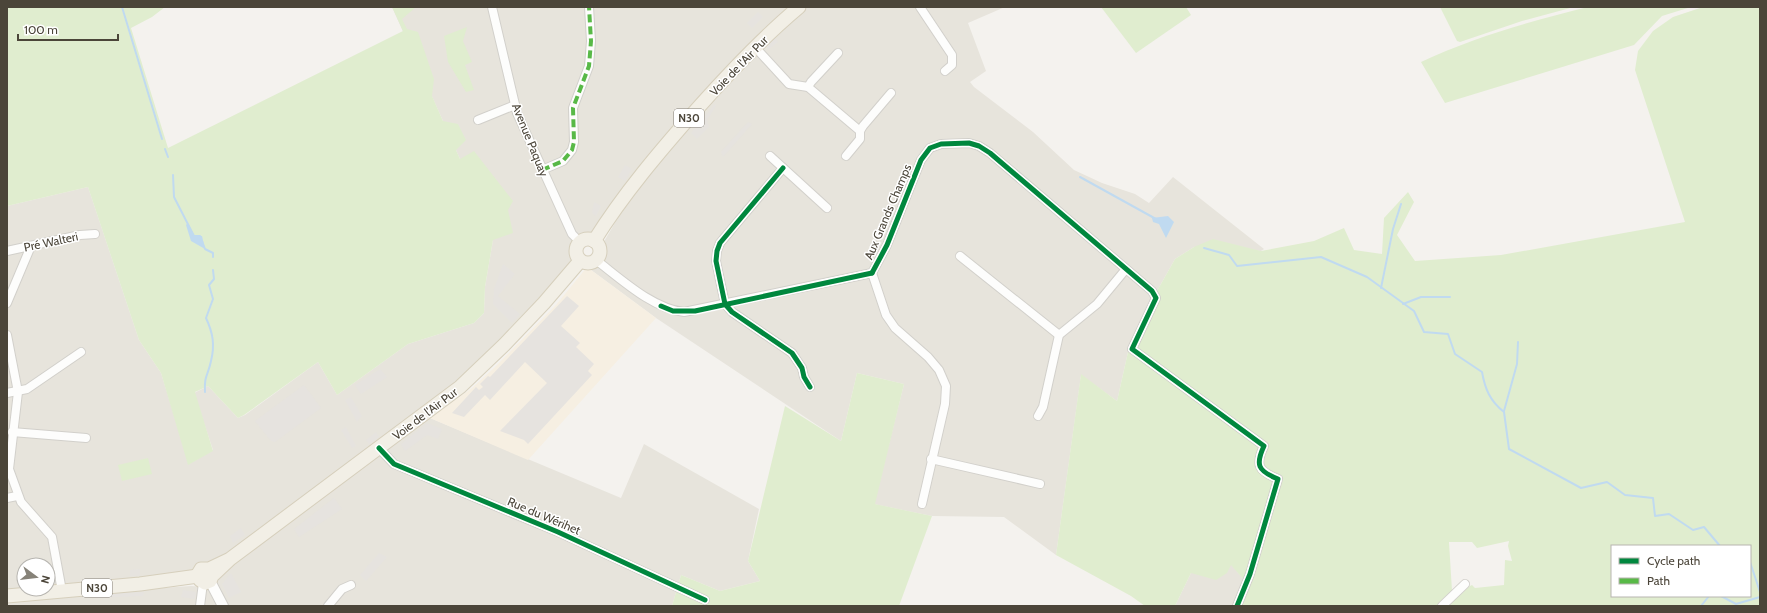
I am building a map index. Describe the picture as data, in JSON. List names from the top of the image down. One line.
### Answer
{"streets":{"main road":["Voie de l'Air Pur","N30"],"street":["Avenue Paquay","Aux Grands Champs","Pré Walteri","Rue du Wérihet"]},"crossings":[["Voie de l'Air Pur","N30"],["Voie de l'Air Pur","Avenue Paquay"],["Voie de l'Air Pur","Aux Grands Champs"],["Voie de l'Air Pur","Rue du Wérihet"],["Avenue Paquay","Aux Grands Champs"]],"legend":["Cycle path","Path"],"scale_bar":"100 m","north":"right"}
